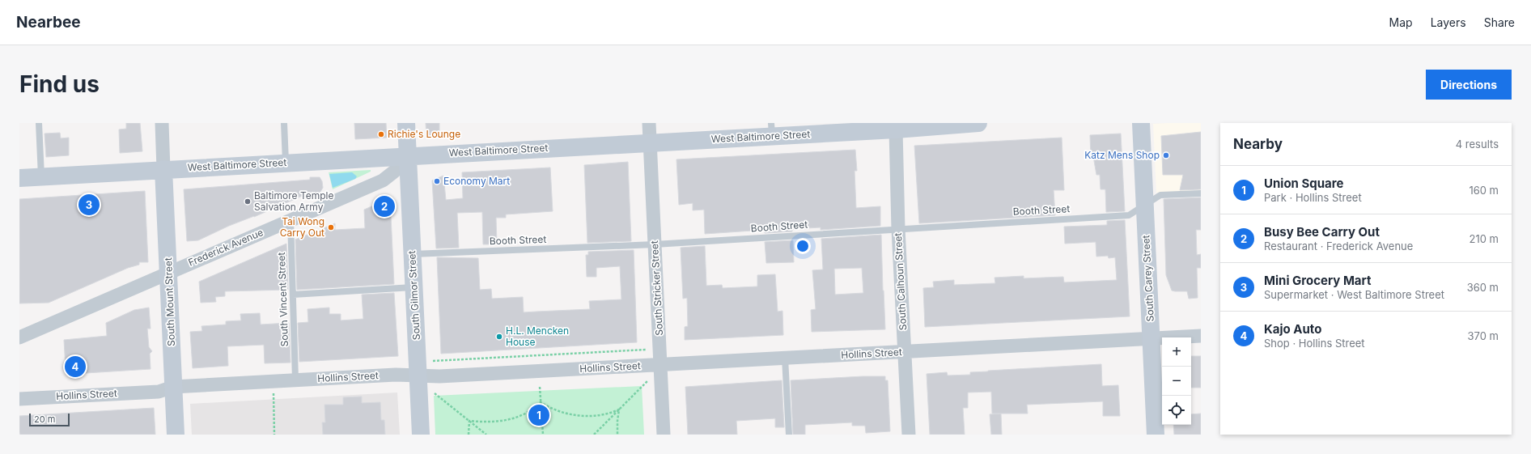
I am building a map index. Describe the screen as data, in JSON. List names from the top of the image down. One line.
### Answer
{"streets":{"main road":["West Baltimore Street","South Carey Street","South Gilmor Street","South Mount Street"],"street":["Frederick Avenue","South Calhoun Street","South Stricker Street","Hollins Street"],"lane":["Booth Street","South Vincent Street"]},"crossings":[["West Baltimore Street","Frederick Avenue"],["West Baltimore Street","South Calhoun Street"],["West Baltimore Street","South Stricker Street"],["West Baltimore Street","South Gilmor Street"],["West Baltimore Street","South Mount Street"],["Booth Street","South Carey Street"],["Booth Street","South Calhoun Street"],["Booth Street","South Stricker Street"],["Booth Street","South Gilmor Street"],["Frederick Avenue","South Gilmor Street"],["Frederick Avenue","South Vincent Street"],["Frederick Avenue","South Mount Street"],["South Carey Street","Hollins Street"],["South Calhoun Street","Hollins Street"],["South Stricker Street","Hollins Street"],["South Gilmor Street","Hollins Street"],["South Vincent Street","Hollins Street"],["South Mount Street","Hollins Street"]],"places":["Richie's Lounge","Katz Mens Shop","Economy Mart","Baltimore Temple Salvation Army","Tai Wong Carry Out","H.L. Mencken House"],"scale_bar":"20 m","page":{"header":"Nearbee","nav":["Map","Layers","Share"],"buttons":"Directions","title":"Find us","heading":["Nearby","4 results"],"list":[{"mark":"1","name":"Union Square","note":"Park · Hollins Street","value":"160 m"},{"mark":"2","name":"Busy Bee Carry Out","note":"Restaurant · Frederick Avenue","value":"210 m"},{"mark":"3","name":"Mini Grocery Mart","note":"Supermarket · West Baltimore Street","value":"360 m"},{"mark":"4","name":"Kajo Auto","note":"Shop · Hollins Street","value":"370 m"}],"pins":["3","2","4","1"],"map_buttons":["+","−"],"scale":"20 m"}}
